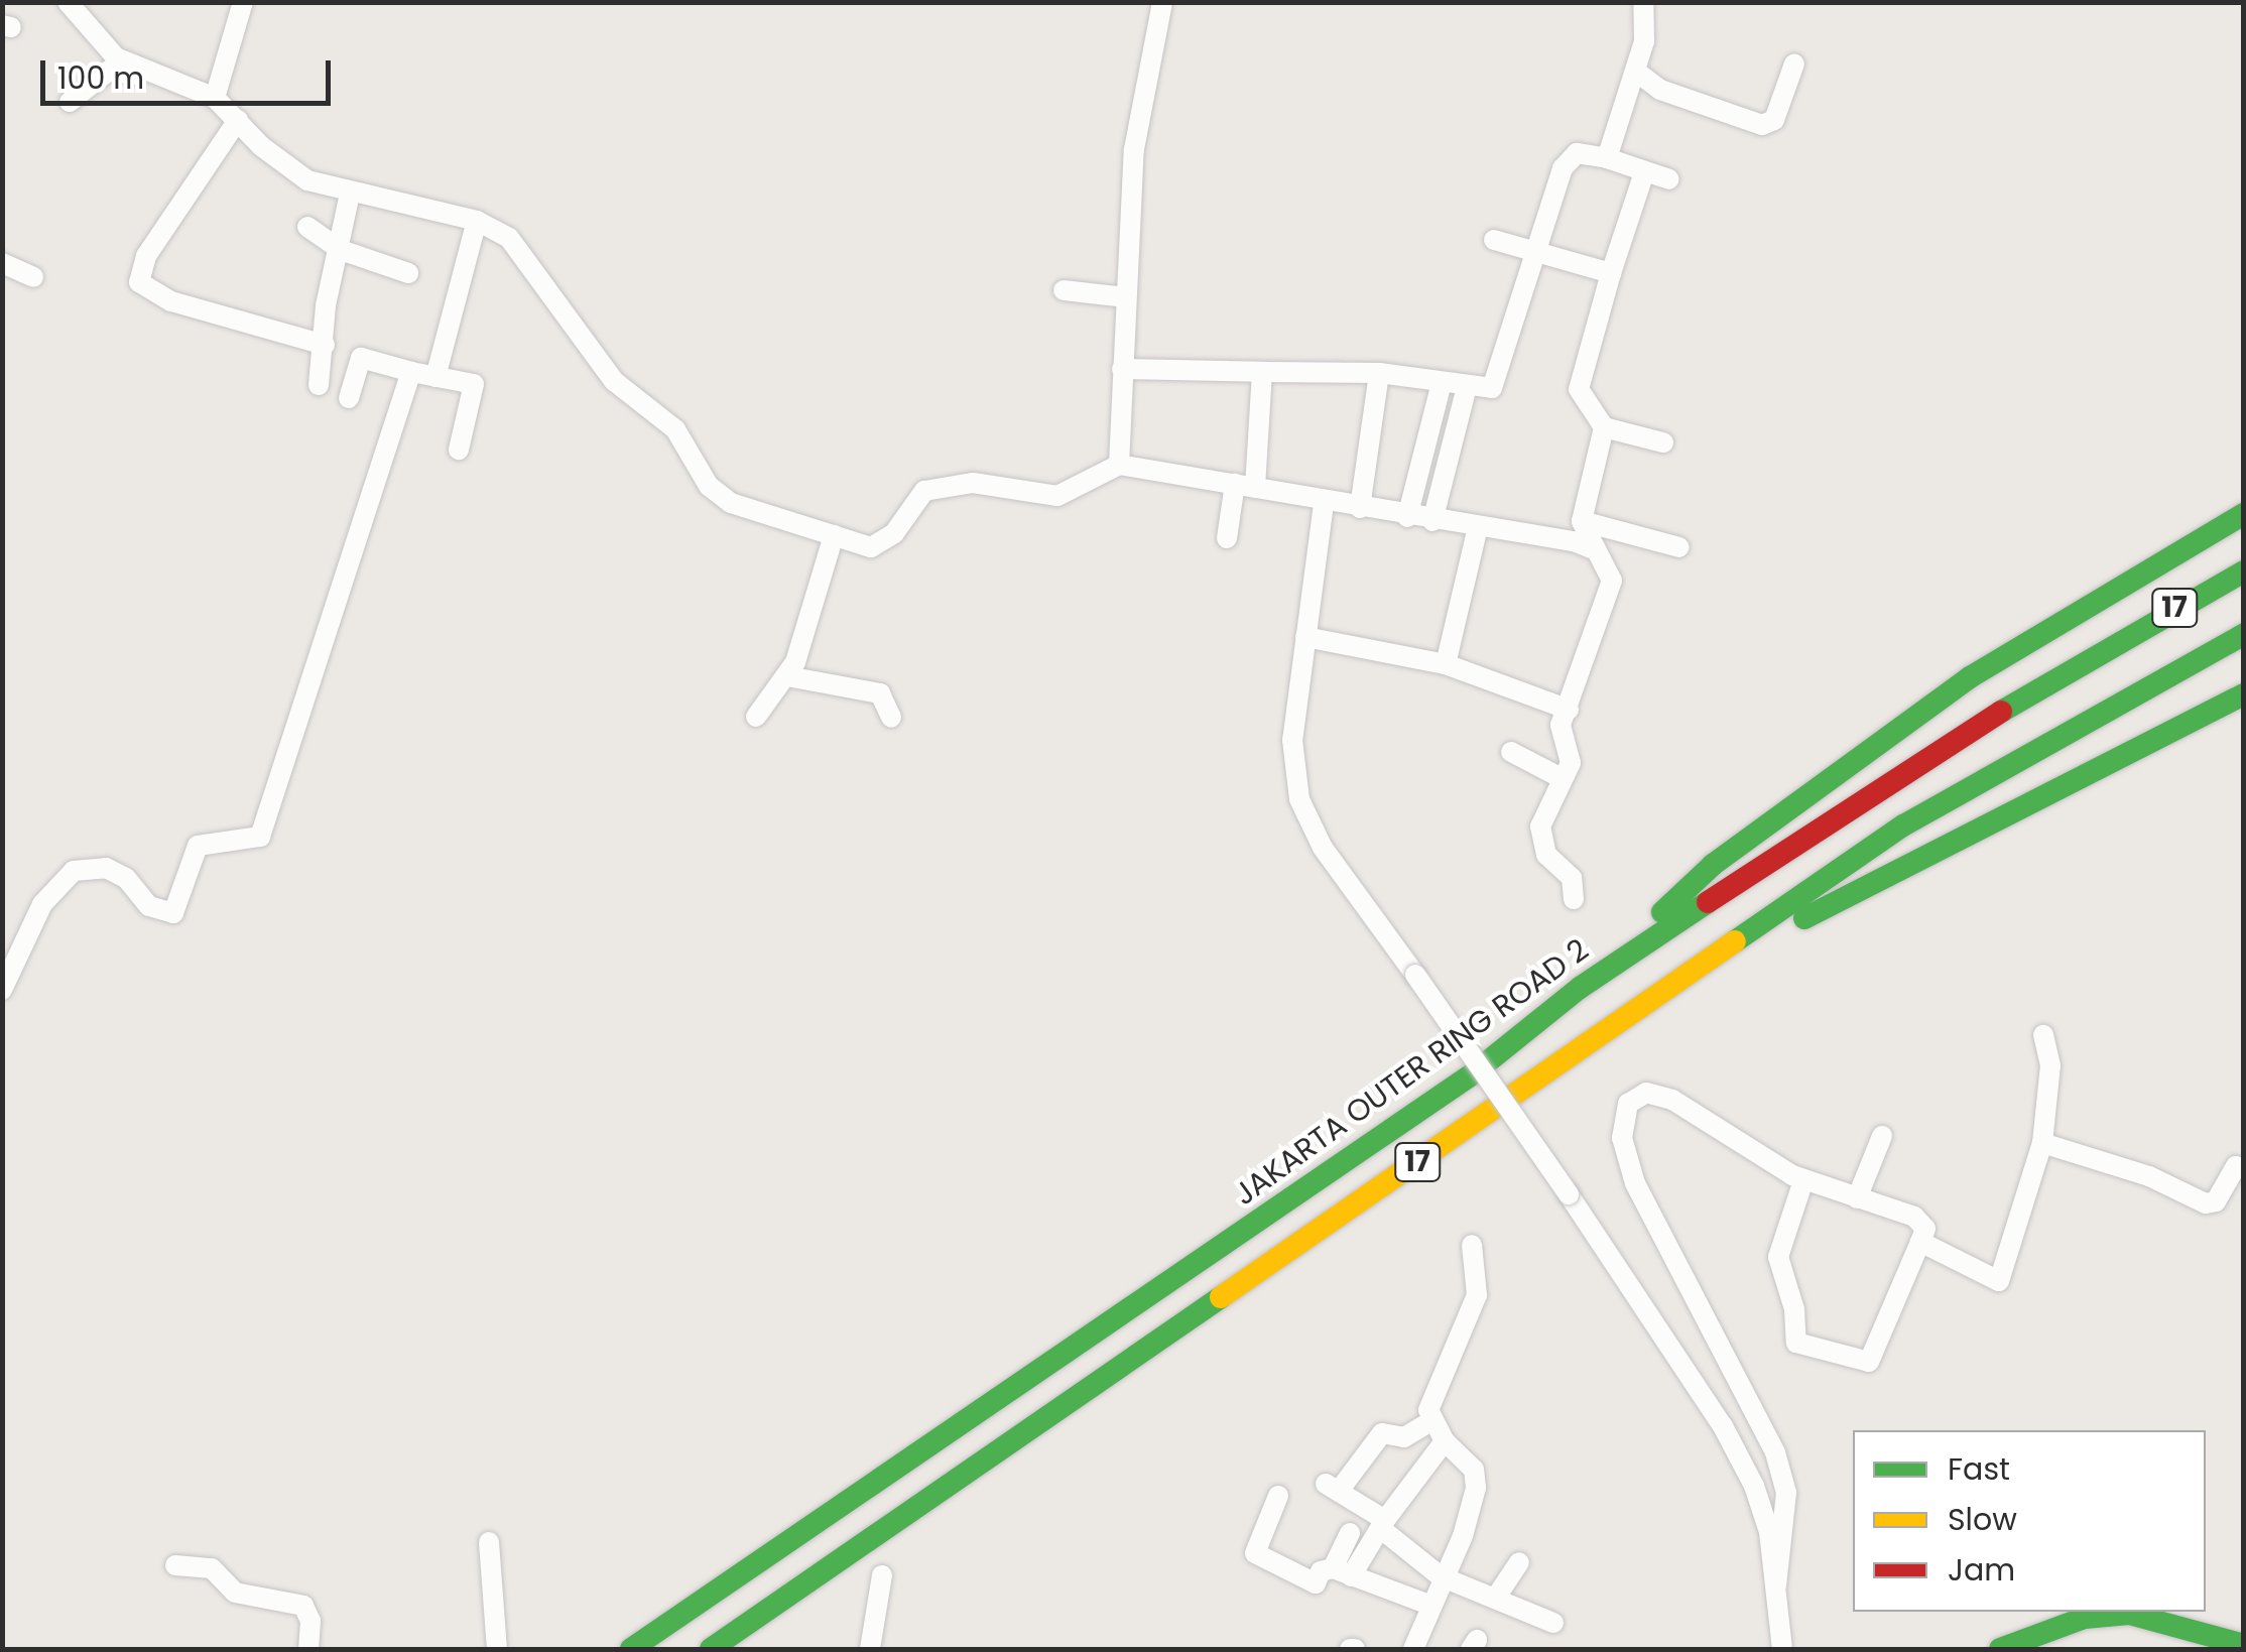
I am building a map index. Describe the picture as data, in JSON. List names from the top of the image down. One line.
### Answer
{"streets":{"main road":["17","JAKARTA OUTER RING ROAD 2"]},"legend":["Fast","Slow","Jam"],"scale_bar":"100 m"}
